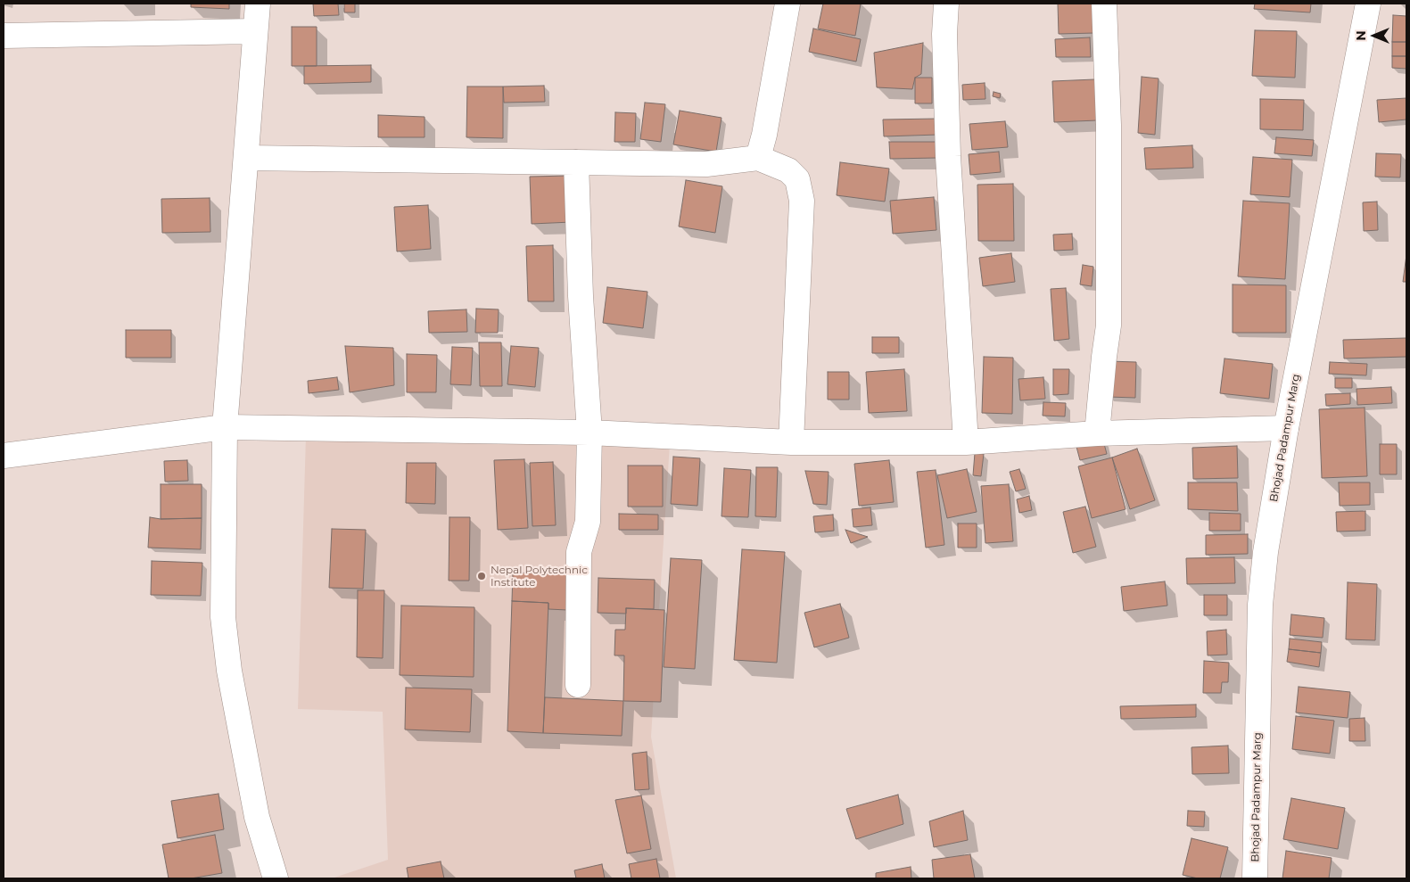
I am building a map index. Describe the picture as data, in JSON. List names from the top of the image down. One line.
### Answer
{"streets":{"street":["Bhojad Padampur Marg"]},"places":["Nepal Polytechnic Institute"],"north":"left"}
